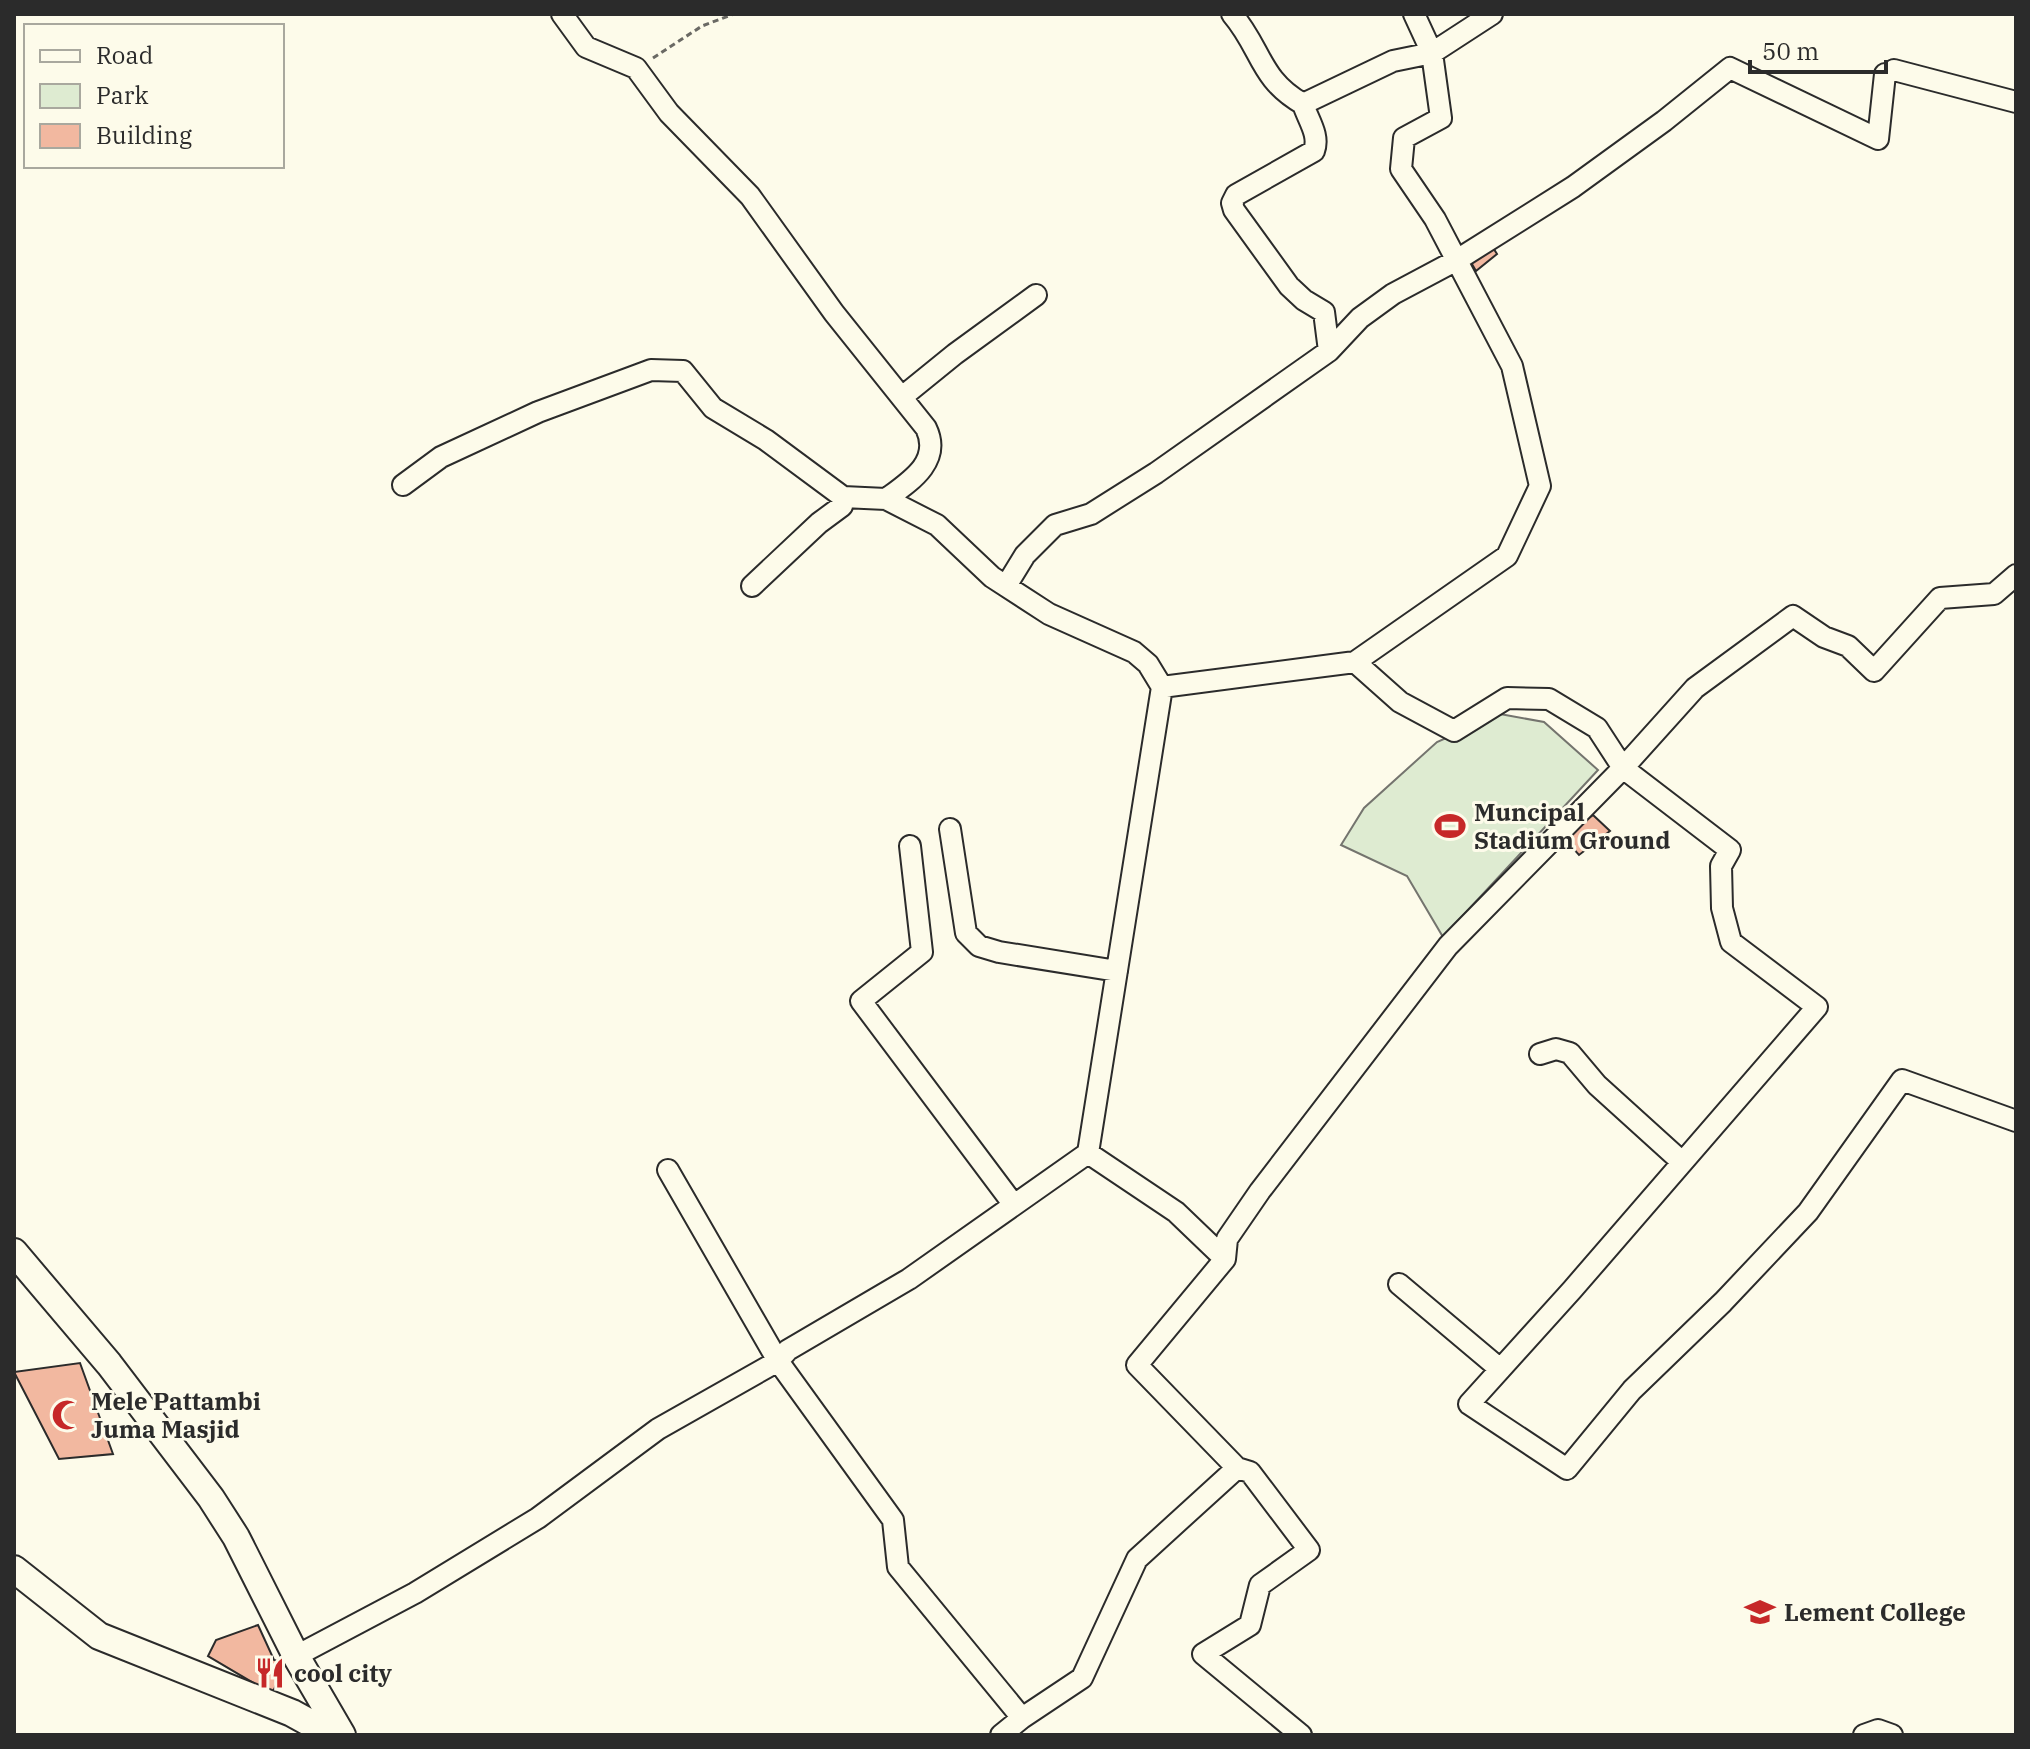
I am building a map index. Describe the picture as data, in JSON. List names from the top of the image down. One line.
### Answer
{"places":{"sports":["Muncipal Stadium Ground"],"mosque":["Mele Pattambi Juma Masjid"],"school or university":["Lement College"],"restaurant":["cool city"]},"legend":["Road","Park","Building"],"scale_bar":"50 m"}
